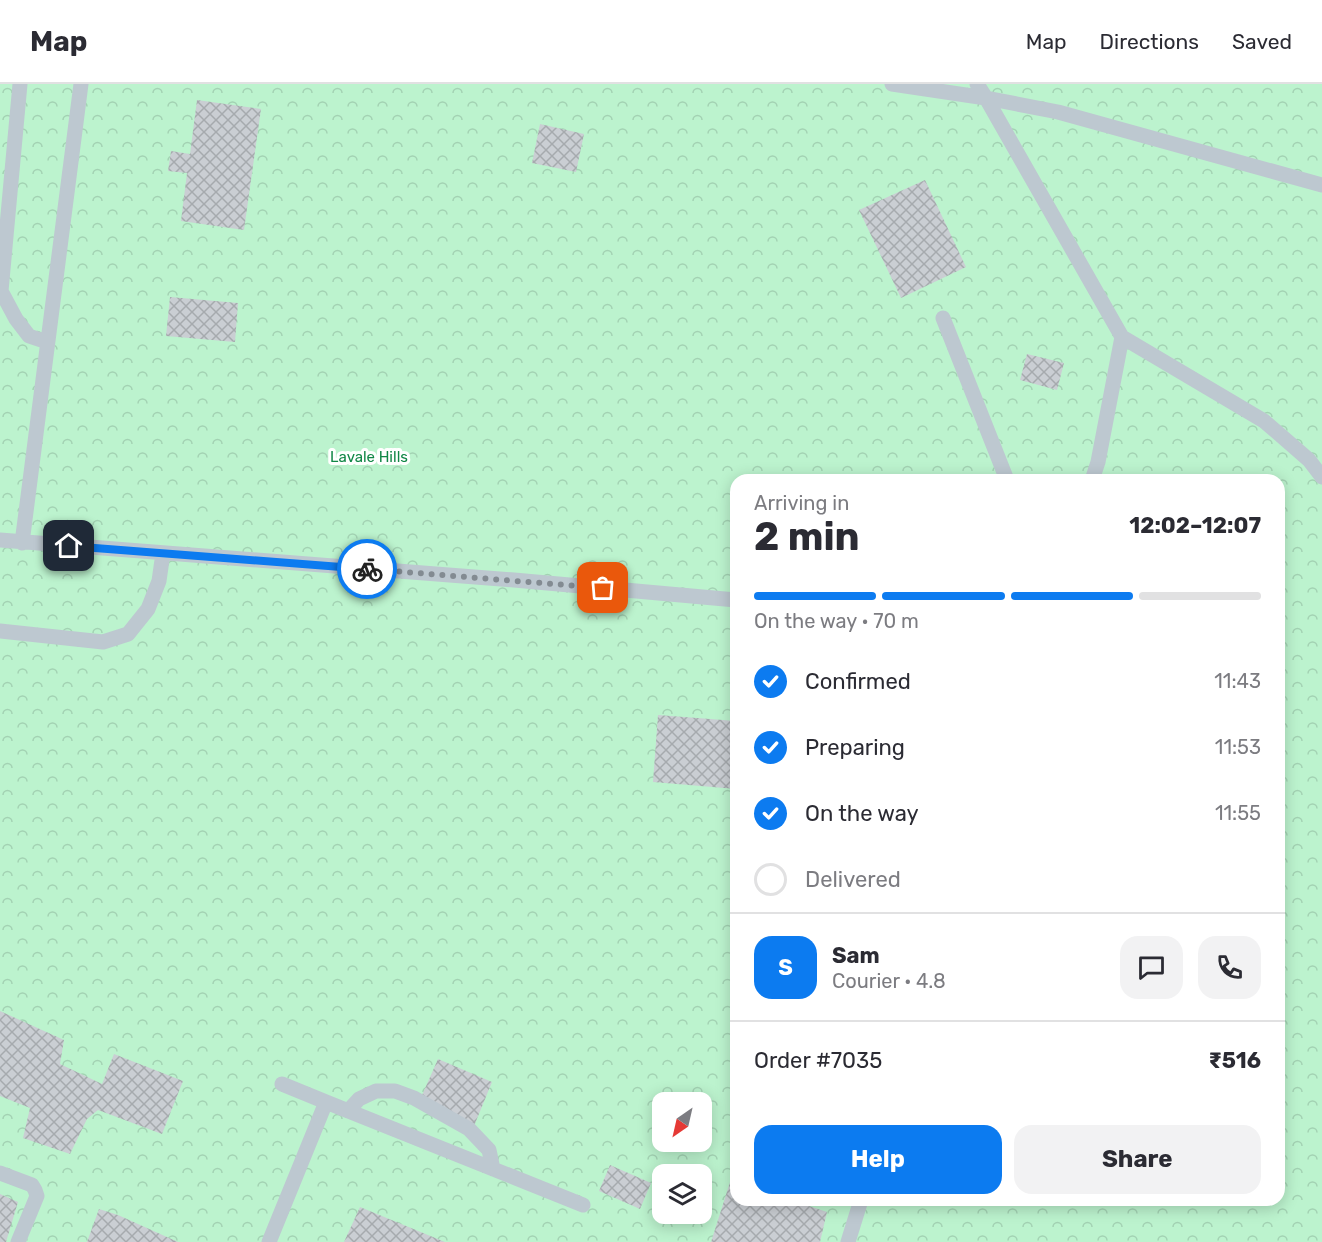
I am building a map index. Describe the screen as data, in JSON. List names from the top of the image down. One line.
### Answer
{"parks":["Lavale Hills"],"north":"bottom left","page":{"header":"Map","nav":["Map","Directions","Saved"],"heading":["2 min","Arriving in","12:02–12:07"],"panel":["Sam","Courier · 4.8","Order #7035","₹516"],"bar":"On the way · 70 m","list":[["Confirmed","11:43"],["Preparing","11:53"],["On the way","11:55"],"Delivered"],"round":"S","buttons":["Help","Share"]}}
